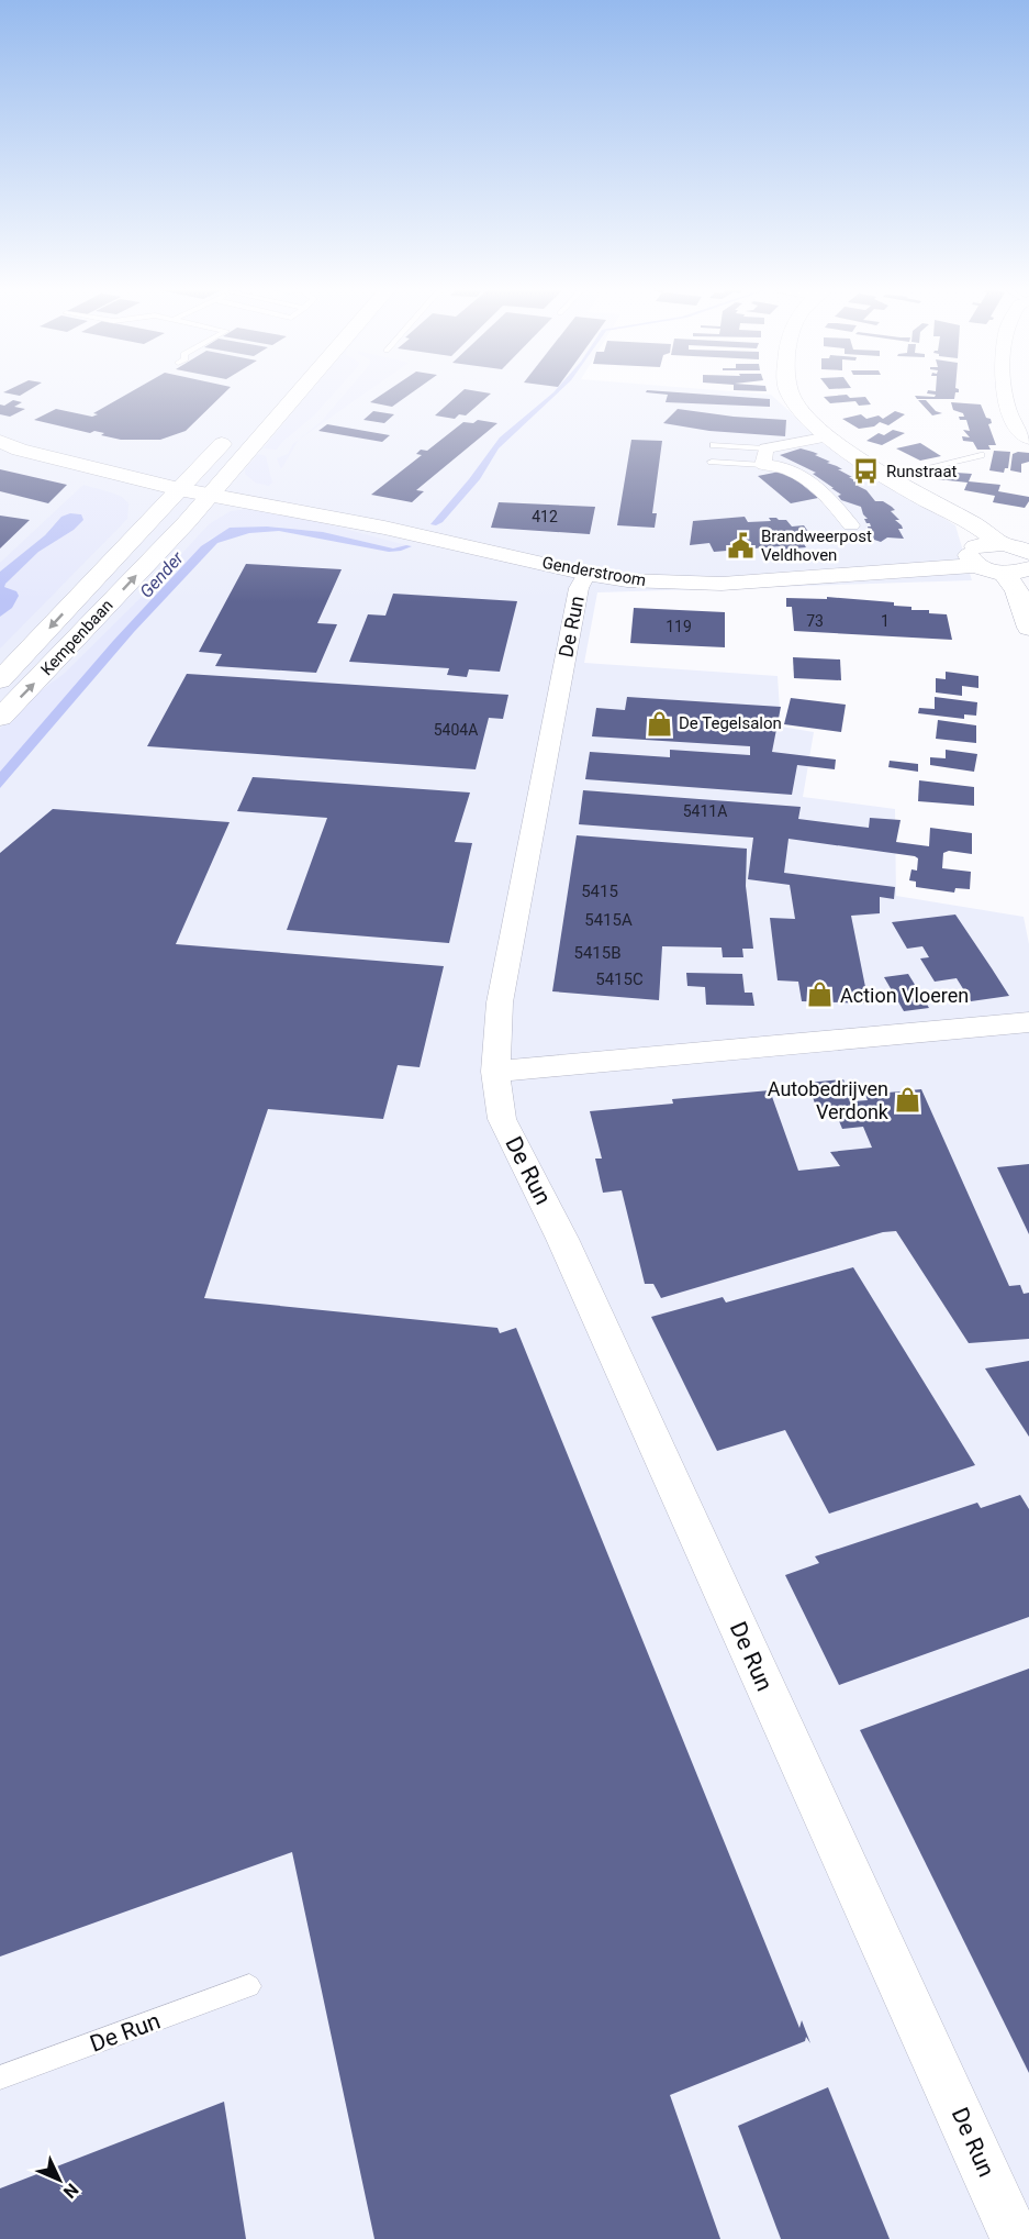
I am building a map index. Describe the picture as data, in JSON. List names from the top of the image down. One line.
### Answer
{"streets":{"street":["Genderstroom","De Run","Kempenbaan"]},"crossings":[["Genderstroom","De Run"],["Genderstroom","Kempenbaan"]],"water":["Gender"],"places":{"bus stop":["Runstraat"],"public building":["Brandweerpost Veldhoven"],"shop":["De Tegelsalon","Action Vloeren","Autobedrijven Verdonk"]},"house_numbers":["412","73","1","119","5404A","5411A","5415","5415A","5415B","5415C"],"north":"bottom right"}
